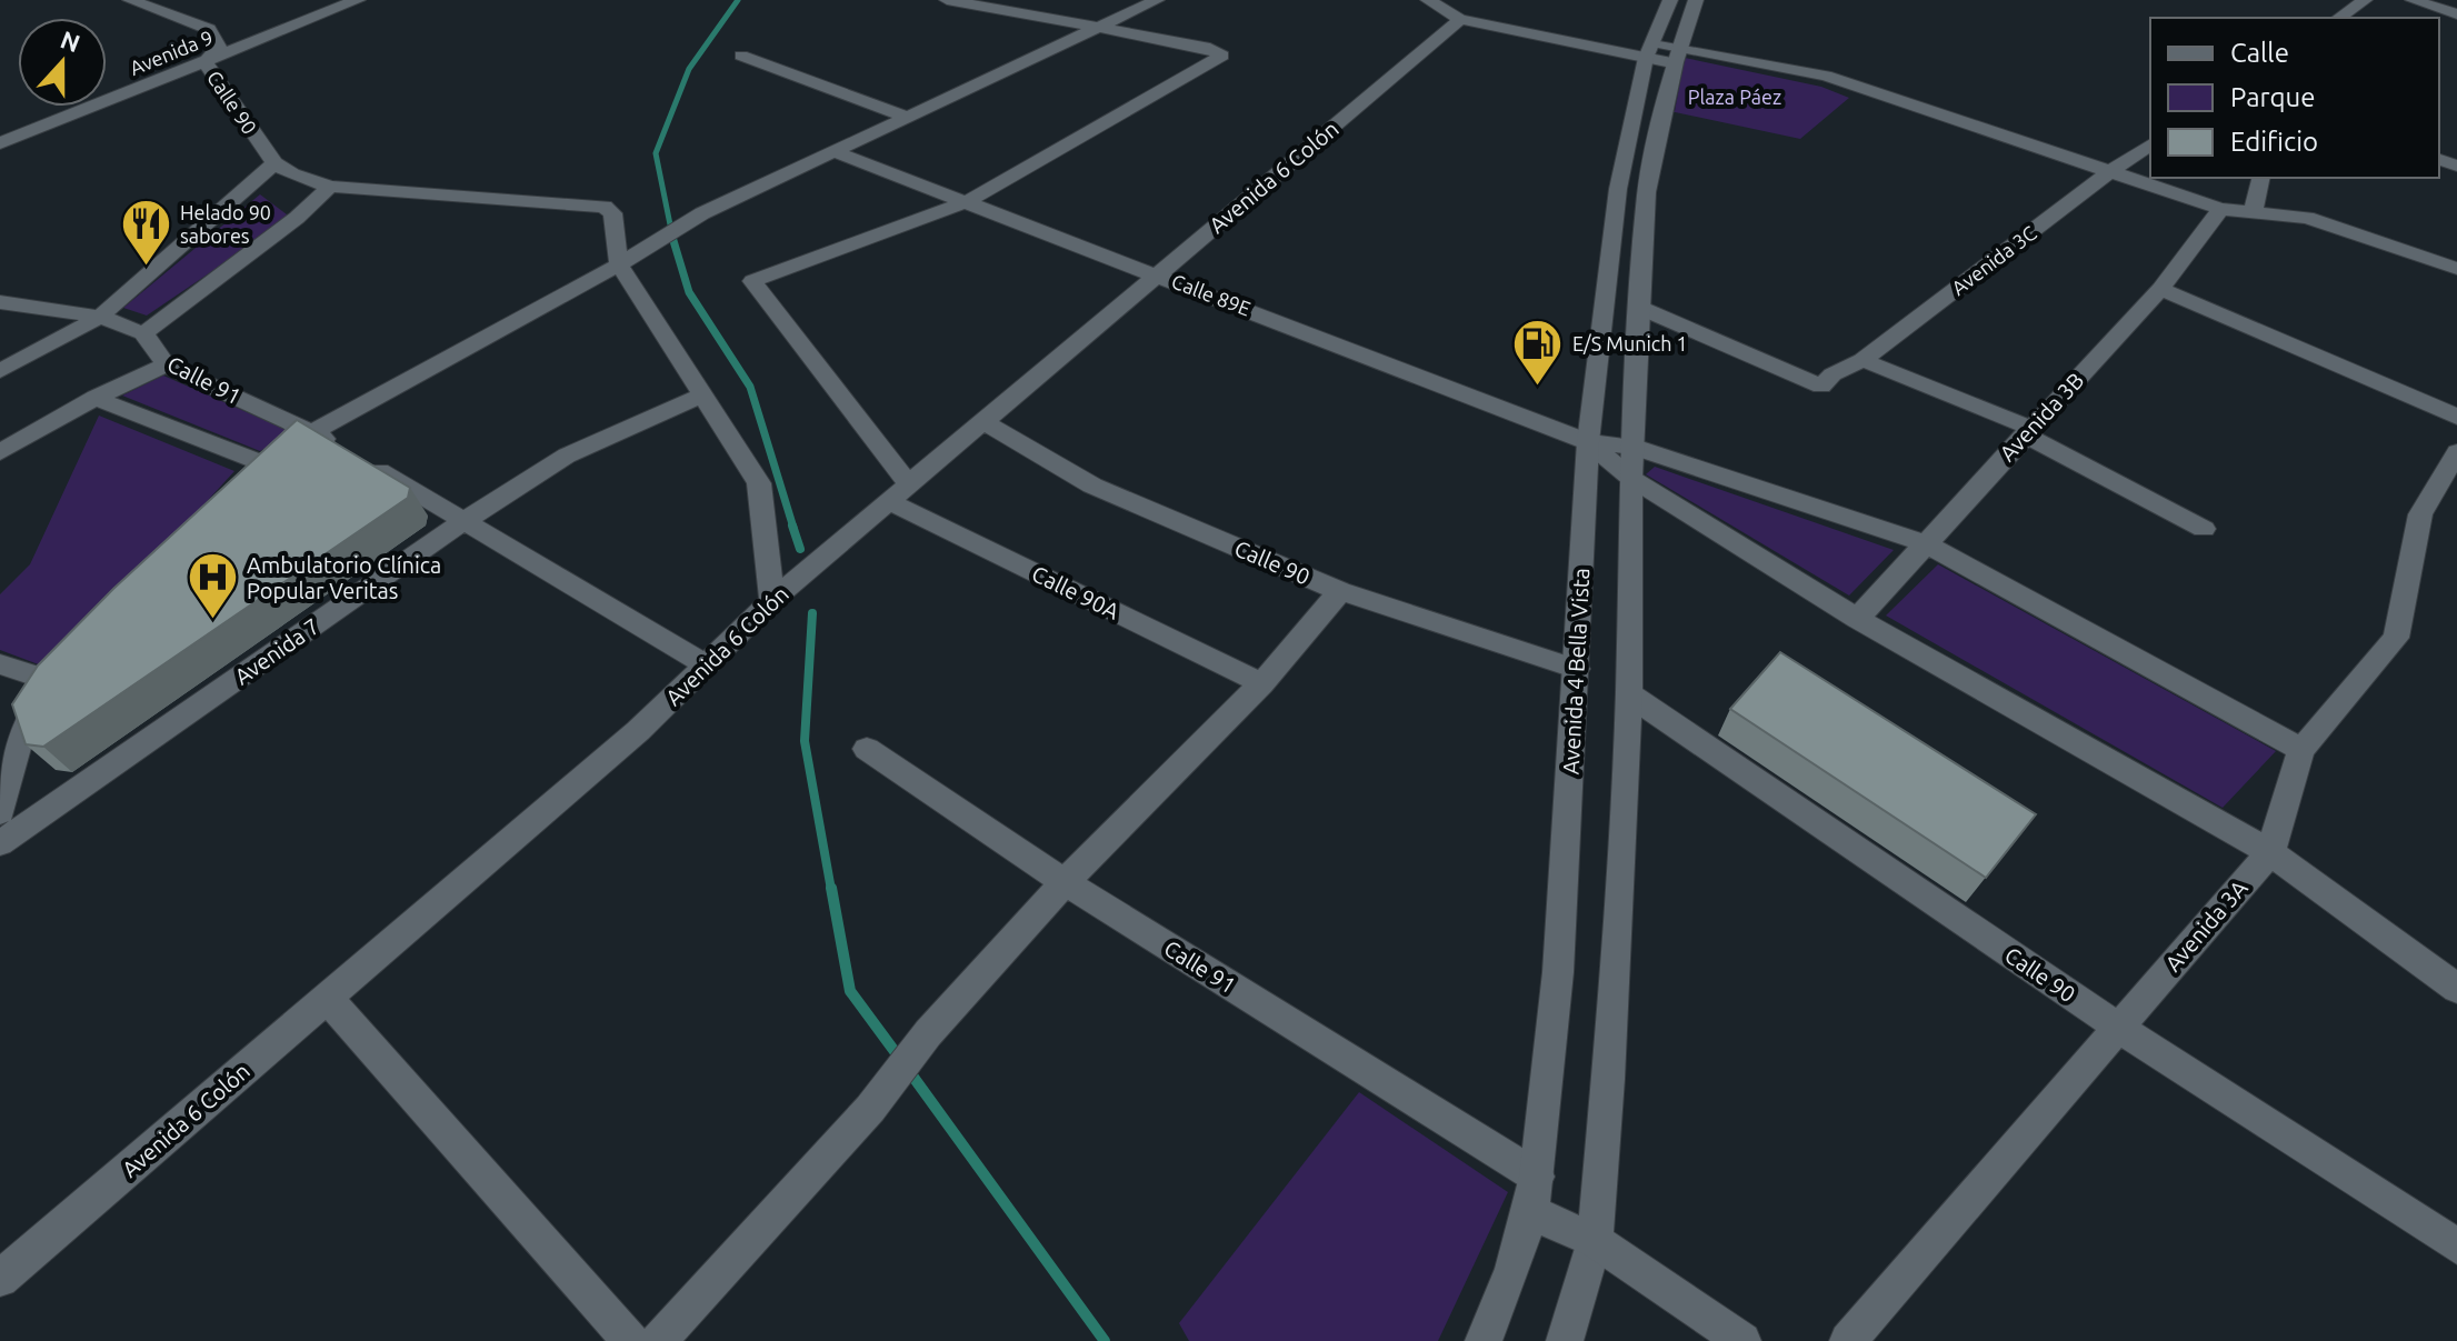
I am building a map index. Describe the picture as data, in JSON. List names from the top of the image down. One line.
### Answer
{"streets":{"street":["Avenida 9","Calle 90","Avenida 6 Colón","Avenida 3C","Calle 89E","Calle 91","Avenida 3B","Calle 90A","Avenida 7","Avenida 4 Bella Vista","Avenida 3A"]},"crossings":[["Avenida 9","Calle 90"],["Calle 90","Avenida 6 Colón"],["Calle 90","Avenida 4 Bella Vista"],["Calle 90","Avenida 3A"],["Avenida 6 Colón","Calle 89E"],["Avenida 6 Colón","Calle 91"],["Avenida 6 Colón","Calle 90A"],["Avenida 3C","Avenida 4 Bella Vista"],["Calle 89E","Avenida 4 Bella Vista"],["Calle 91","Avenida 7"],["Calle 91","Avenida 4 Bella Vista"]],"parks":["Plaza Páez"],"places":{"restaurant":["Helado 90 sabores"],"fuel station":["E/S Munich 1"],"hospital":["Ambulatorio Clínica Popular Veritas"]},"legend":["Calle","Parque","Edificio"],"north":"top"}
